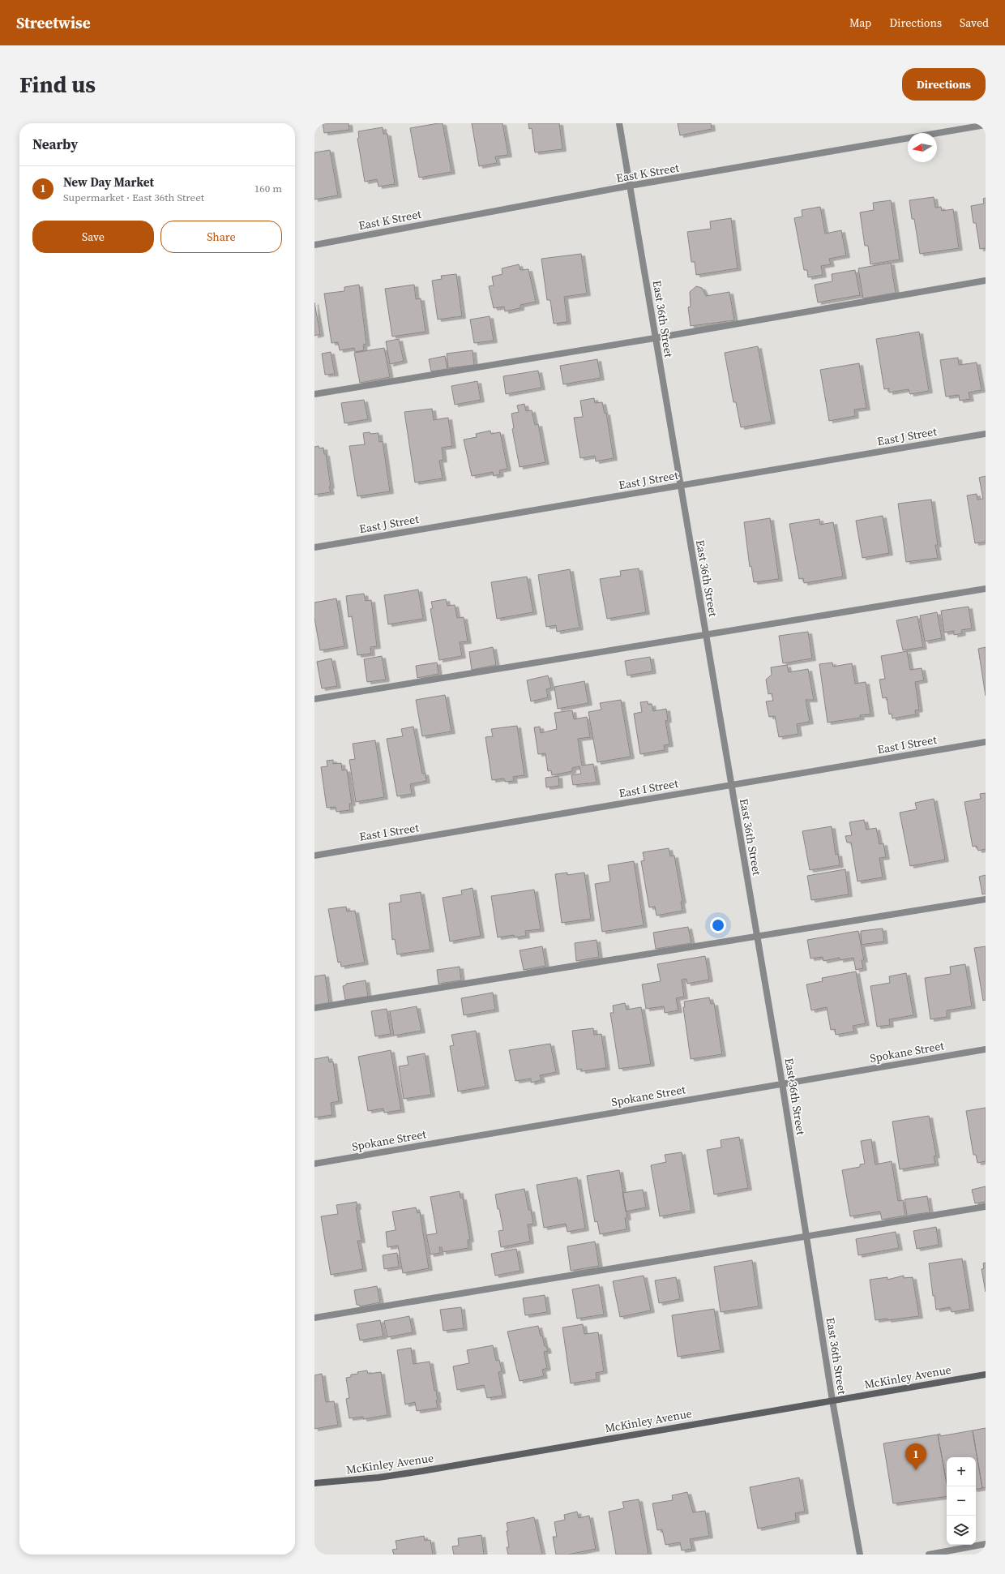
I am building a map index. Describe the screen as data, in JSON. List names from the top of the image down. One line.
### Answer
{"streets":{"street":["East K Street","East 36th Street","East J Street","East I Street","Spokane Street","McKinley Avenue"]},"crossings":[["East K Street","East 36th Street"],["East 36th Street","East J Street"],["East 36th Street","East I Street"],["East 36th Street","Spokane Street"],["East 36th Street","McKinley Avenue"]],"north":"left","page":{"header":"Streetwise","nav":["Map","Directions","Saved"],"buttons":["Directions",["Save","Share"]],"title":"Find us","heading":"Nearby","list":[{"mark":"1","name":"New Day Market","note":"Supermarket · East 36th Street","value":"160 m"}],"pins":"1","map_buttons":["+","−"]}}
